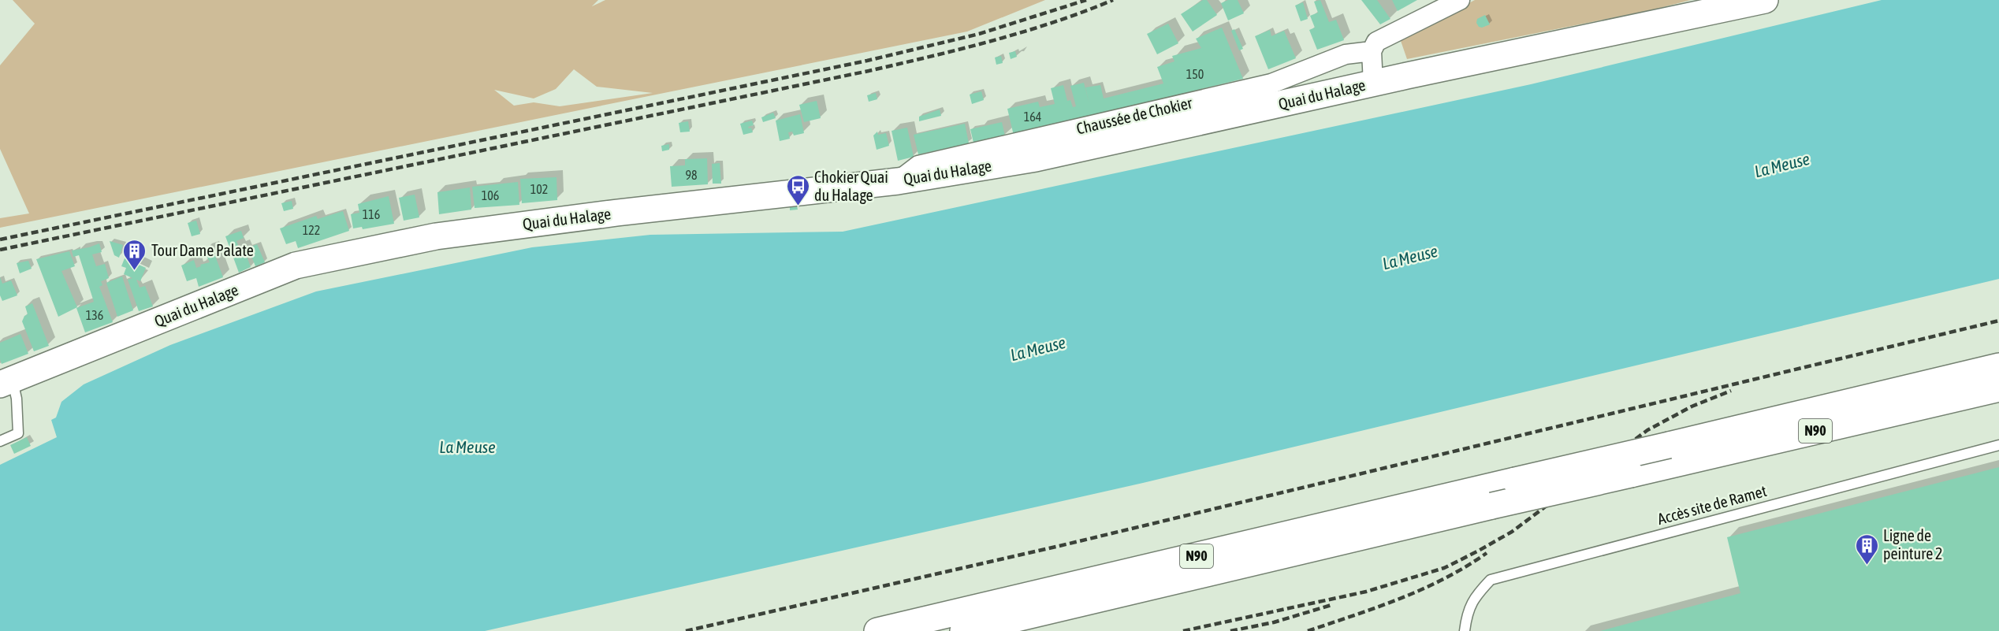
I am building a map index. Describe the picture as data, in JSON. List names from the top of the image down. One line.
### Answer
{"streets":{"main road":["Quai du Halage","N90"],"street":["Chaussée de Chokier"],"lane":["Accès site de Ramet"]},"crossings":[["Quai du Halage","Chaussée de Chokier"]],"water":["La Meuse"],"places":{"bus stop":["Chokier Quai du Halage"],"building":["Tour Dame Palate","Ligne de peinture 2"]},"house_numbers":["150","164","98","102","106","116","122","136"]}
